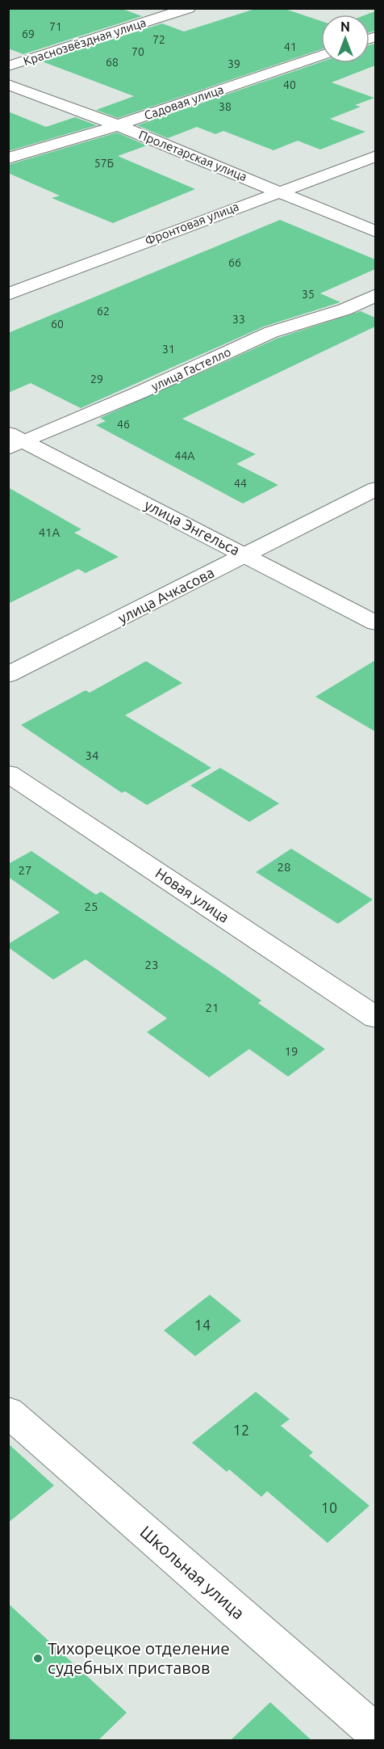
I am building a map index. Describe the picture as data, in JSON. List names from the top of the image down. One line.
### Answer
{"streets":{"street":["Краснозвёздная улица","Садовая улица","Пролетарская улица","Фронтовая улица","улица Гастелло","улица Энгельса","улица Ачкасова","Новая улица","Школьная улица"]},"crossings":[["Садовая улица","Пролетарская улица"],["Пролетарская улица","Фронтовая улица"],["улица Гастелло","улица Энгельса"],["улица Энгельса","улица Ачкасова"]],"places":["Тихорецкое отделение судебных приставов"],"house_numbers":["71","69","72","41","70","68","39","40","38","57Б","66","35","62","33","60","31","29","46","44А","44","41А","34","28","27","25","23","21","19","14","12","10"],"north":"top"}
